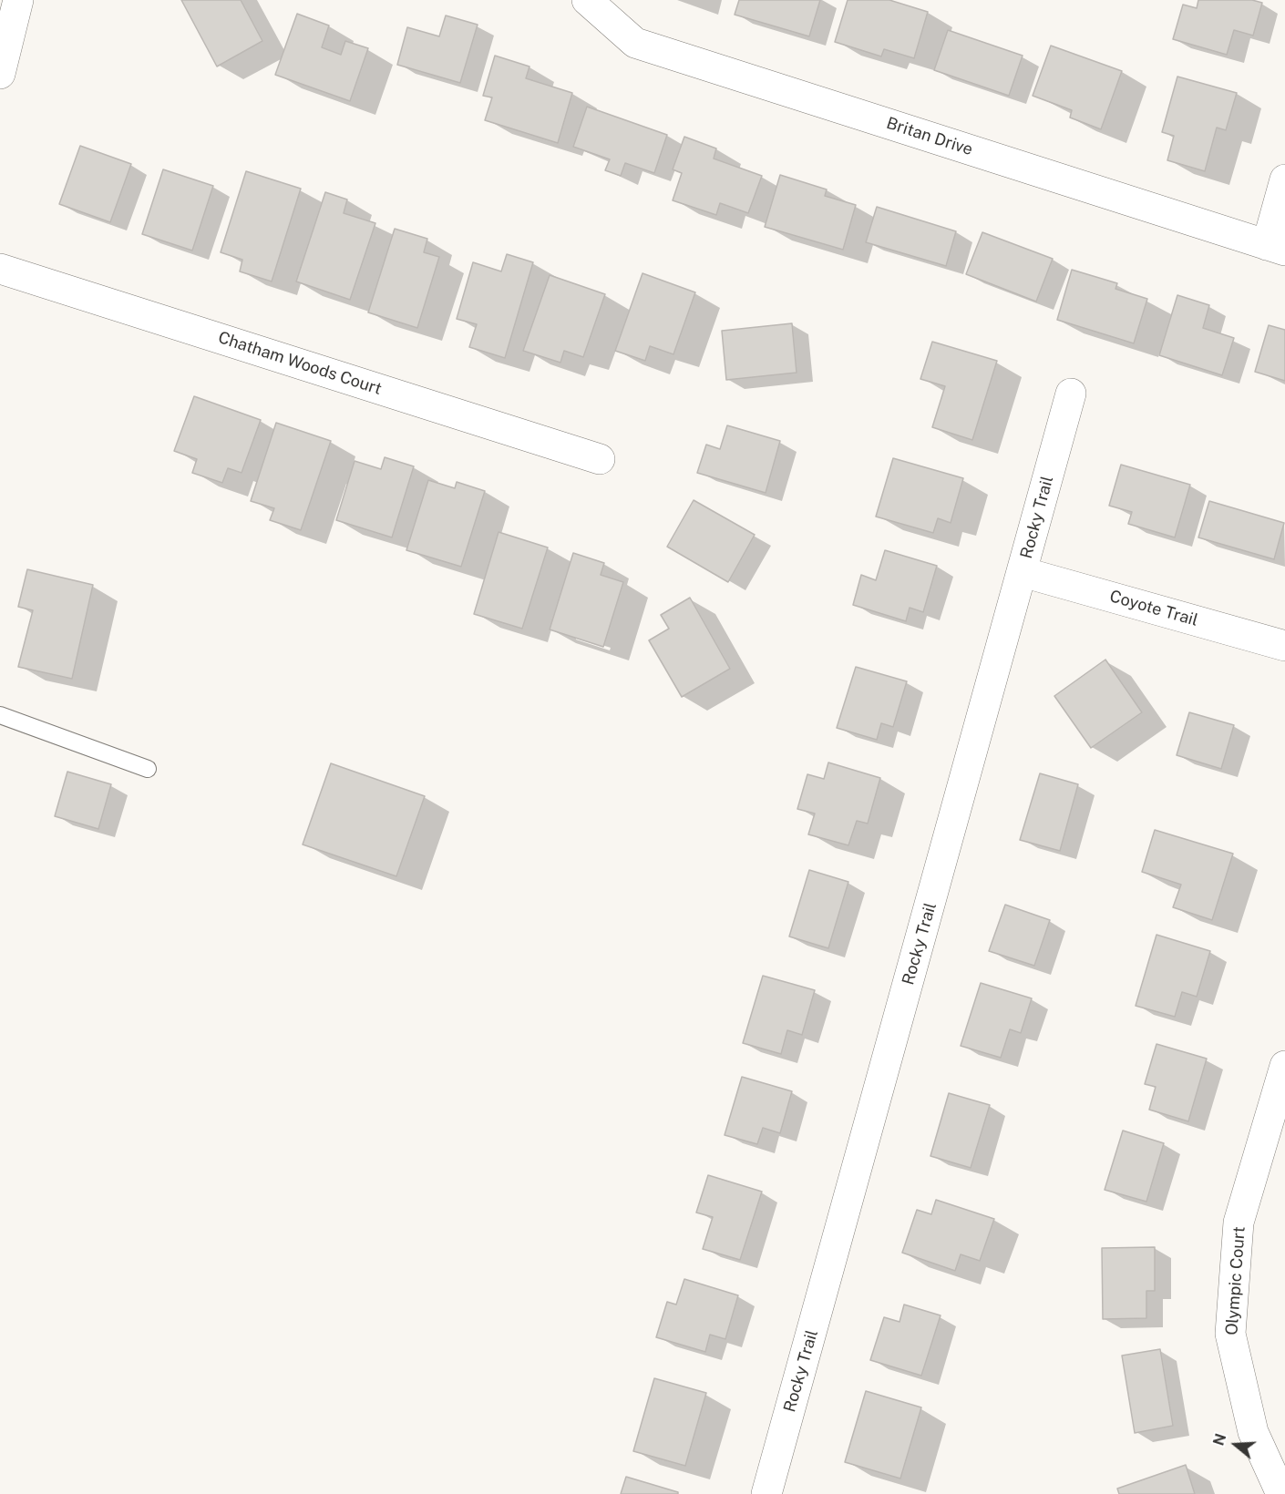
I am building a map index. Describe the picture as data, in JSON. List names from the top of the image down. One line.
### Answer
{"streets":{"street":["Britan Drive","Chatham Woods Court","Rocky Trail","Coyote Trail","Olympic Court"]},"crossings":[["Rocky Trail","Coyote Trail"]],"north":"left"}
